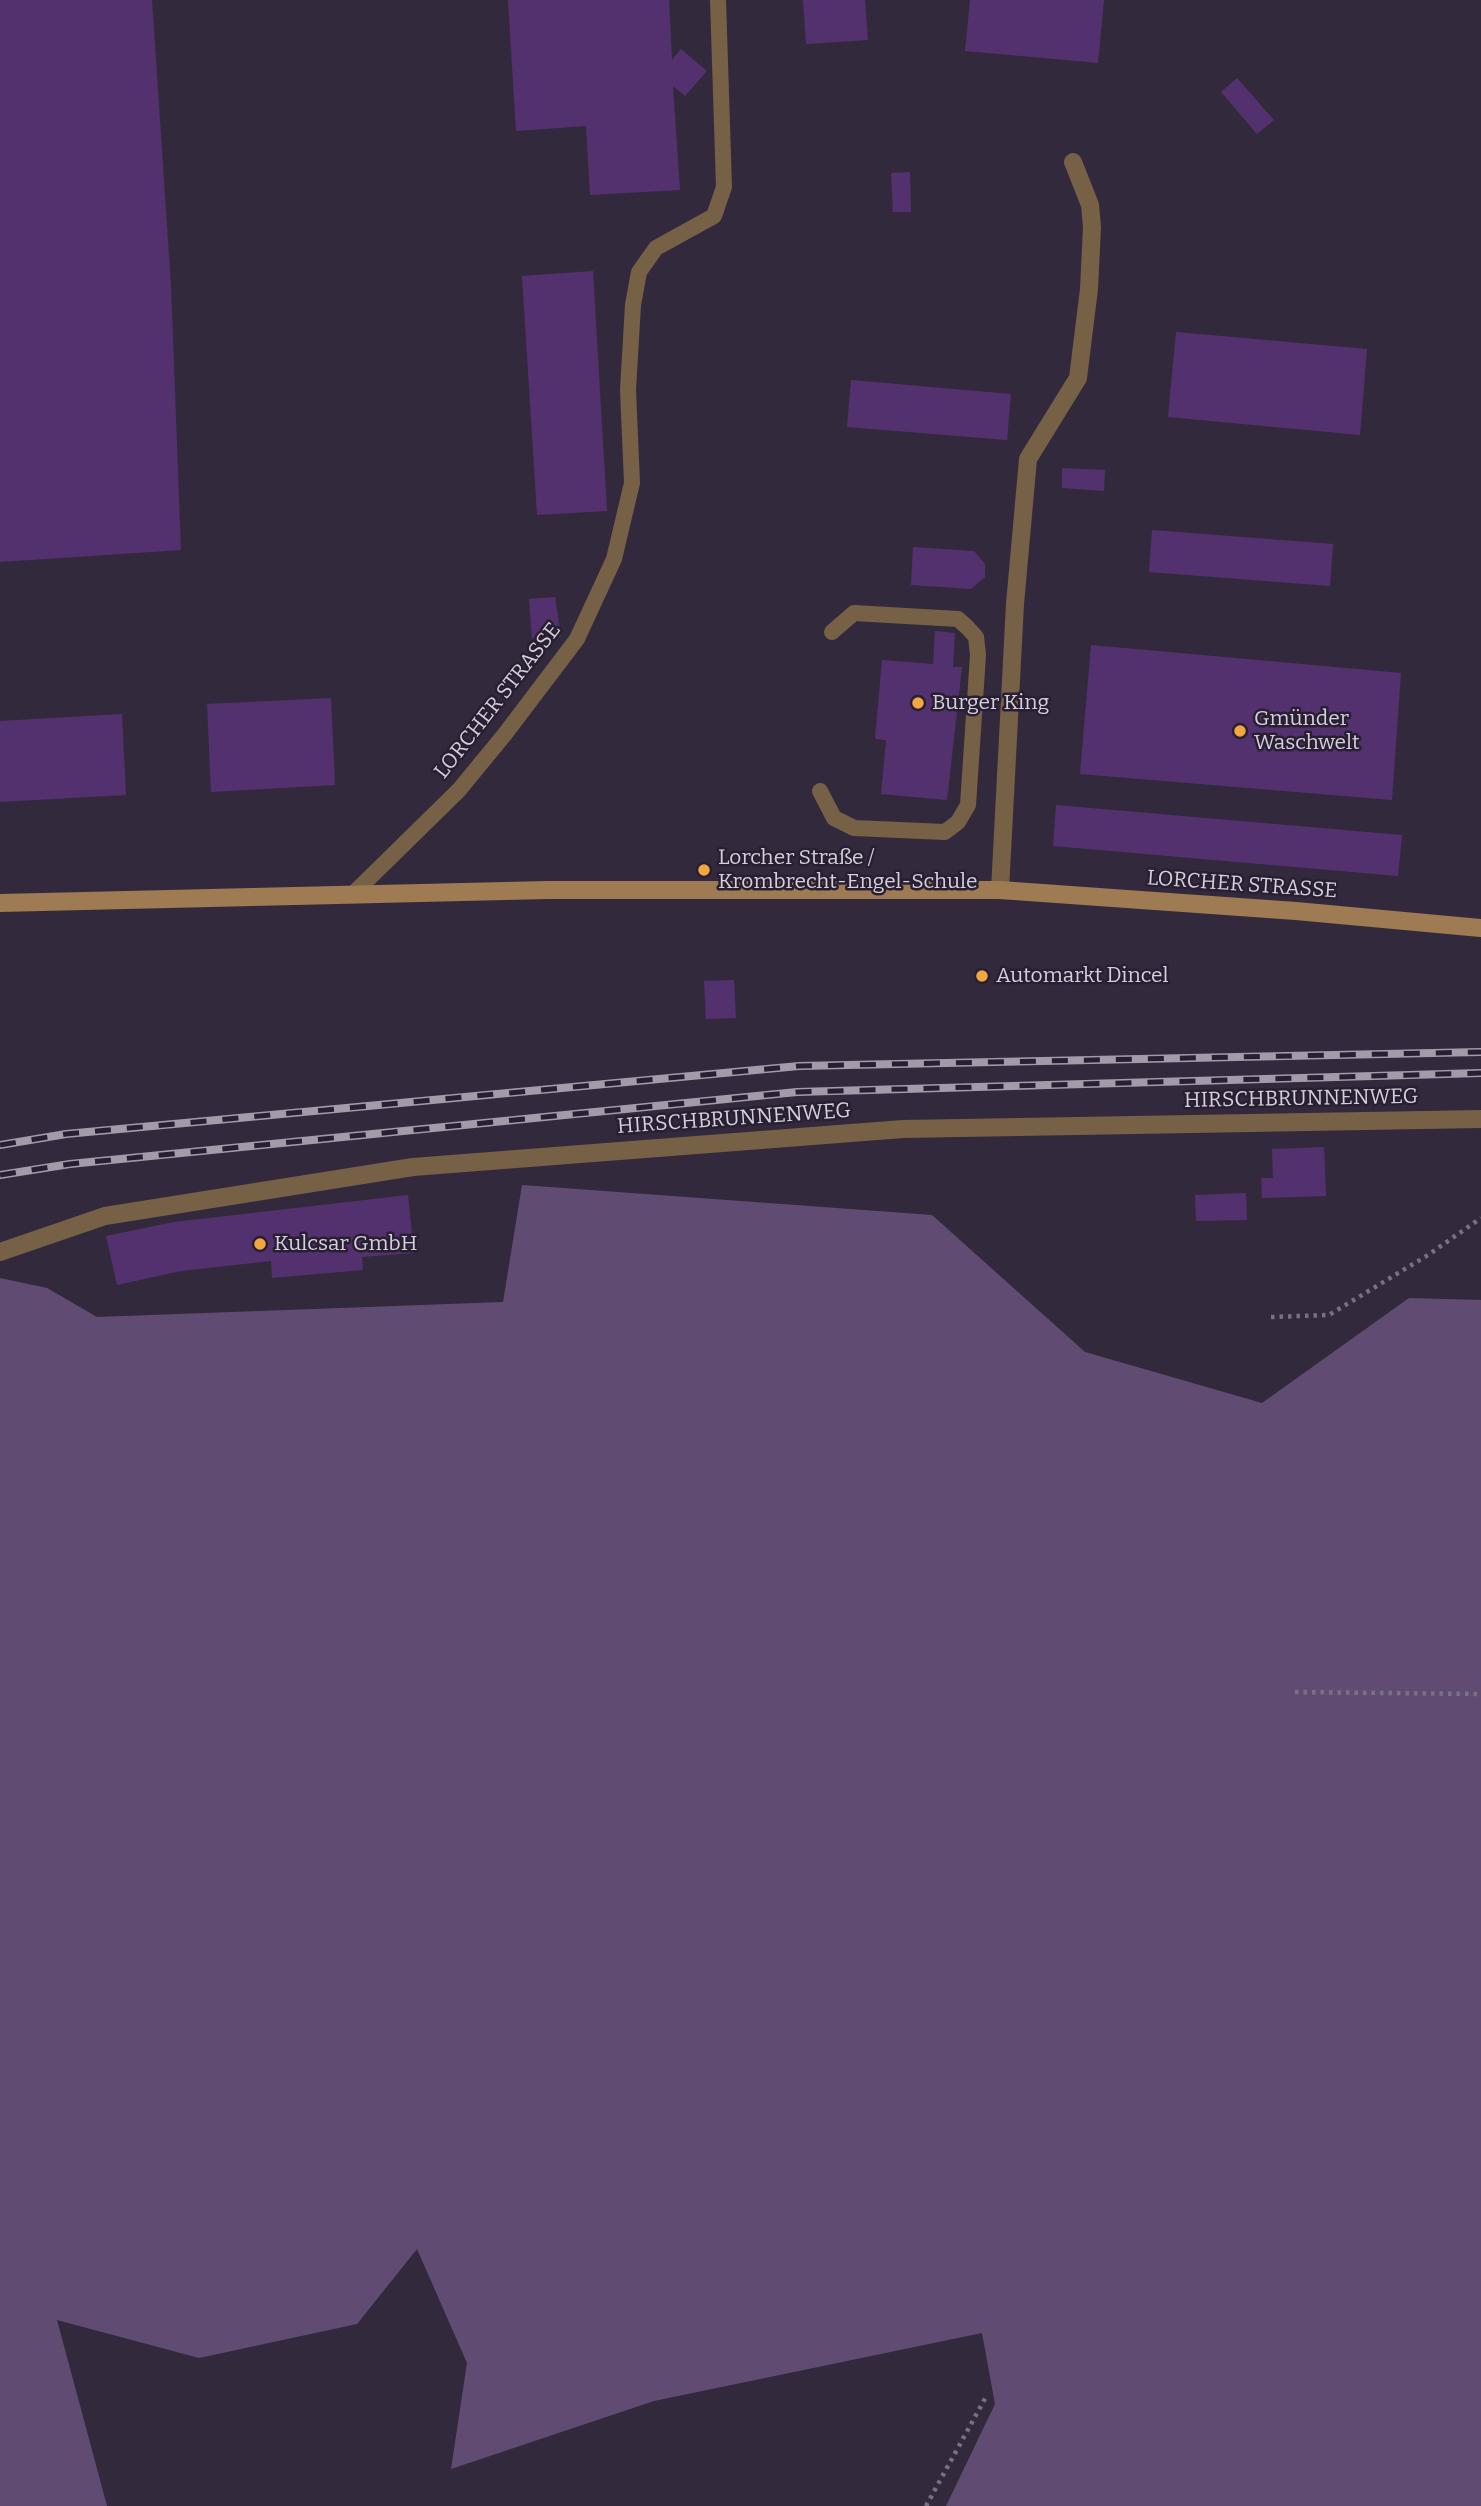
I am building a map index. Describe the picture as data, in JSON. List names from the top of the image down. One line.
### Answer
{"streets":{"street":["LORCHER STRASSE","HIRSCHBRUNNENWEG"]},"places":["Burger King","Gmünder Waschwelt","Lorcher Straße / Krombrecht-Engel-Schule","Automarkt Dincel","Kulcsar GmbH"]}
